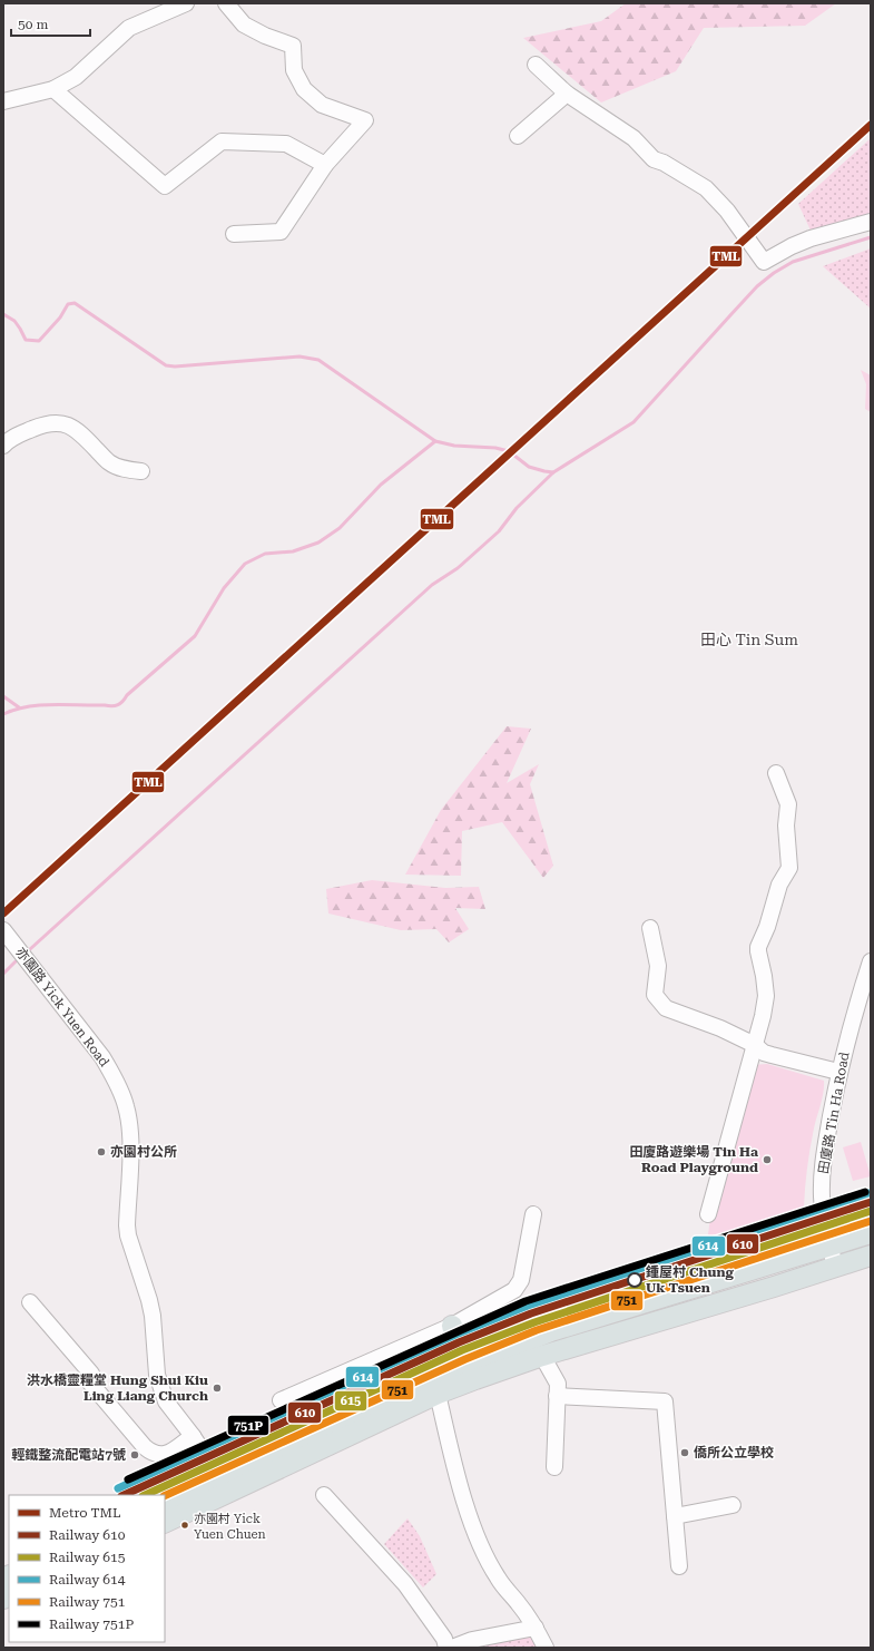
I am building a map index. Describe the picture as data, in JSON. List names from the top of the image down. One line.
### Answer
{"streets":{"street":["亦園路 Yick Yuen Road","田廈路 Tin Ha Road"]},"districts":["田心 Tin Sum"],"places":["亦園村公所","田廈路遊樂場 Tin Ha Road Playground","鍾屋村 Chung Uk Tsuen","洪水橋靈糧堂 Hung Shui Kiu Ling Liang Church","僑所公立學校","輕鐵整流配電站7號","亦園村 Yick Yuen Chuen"],"lines":["metro line TML","rail line 751P","rail line 614","rail line 610","rail line 615","rail line 751"],"legend":["Metro TML","Railway 610","Railway 615","Railway 614","Railway 751","Railway 751P"],"scale_bar":"50 m"}
